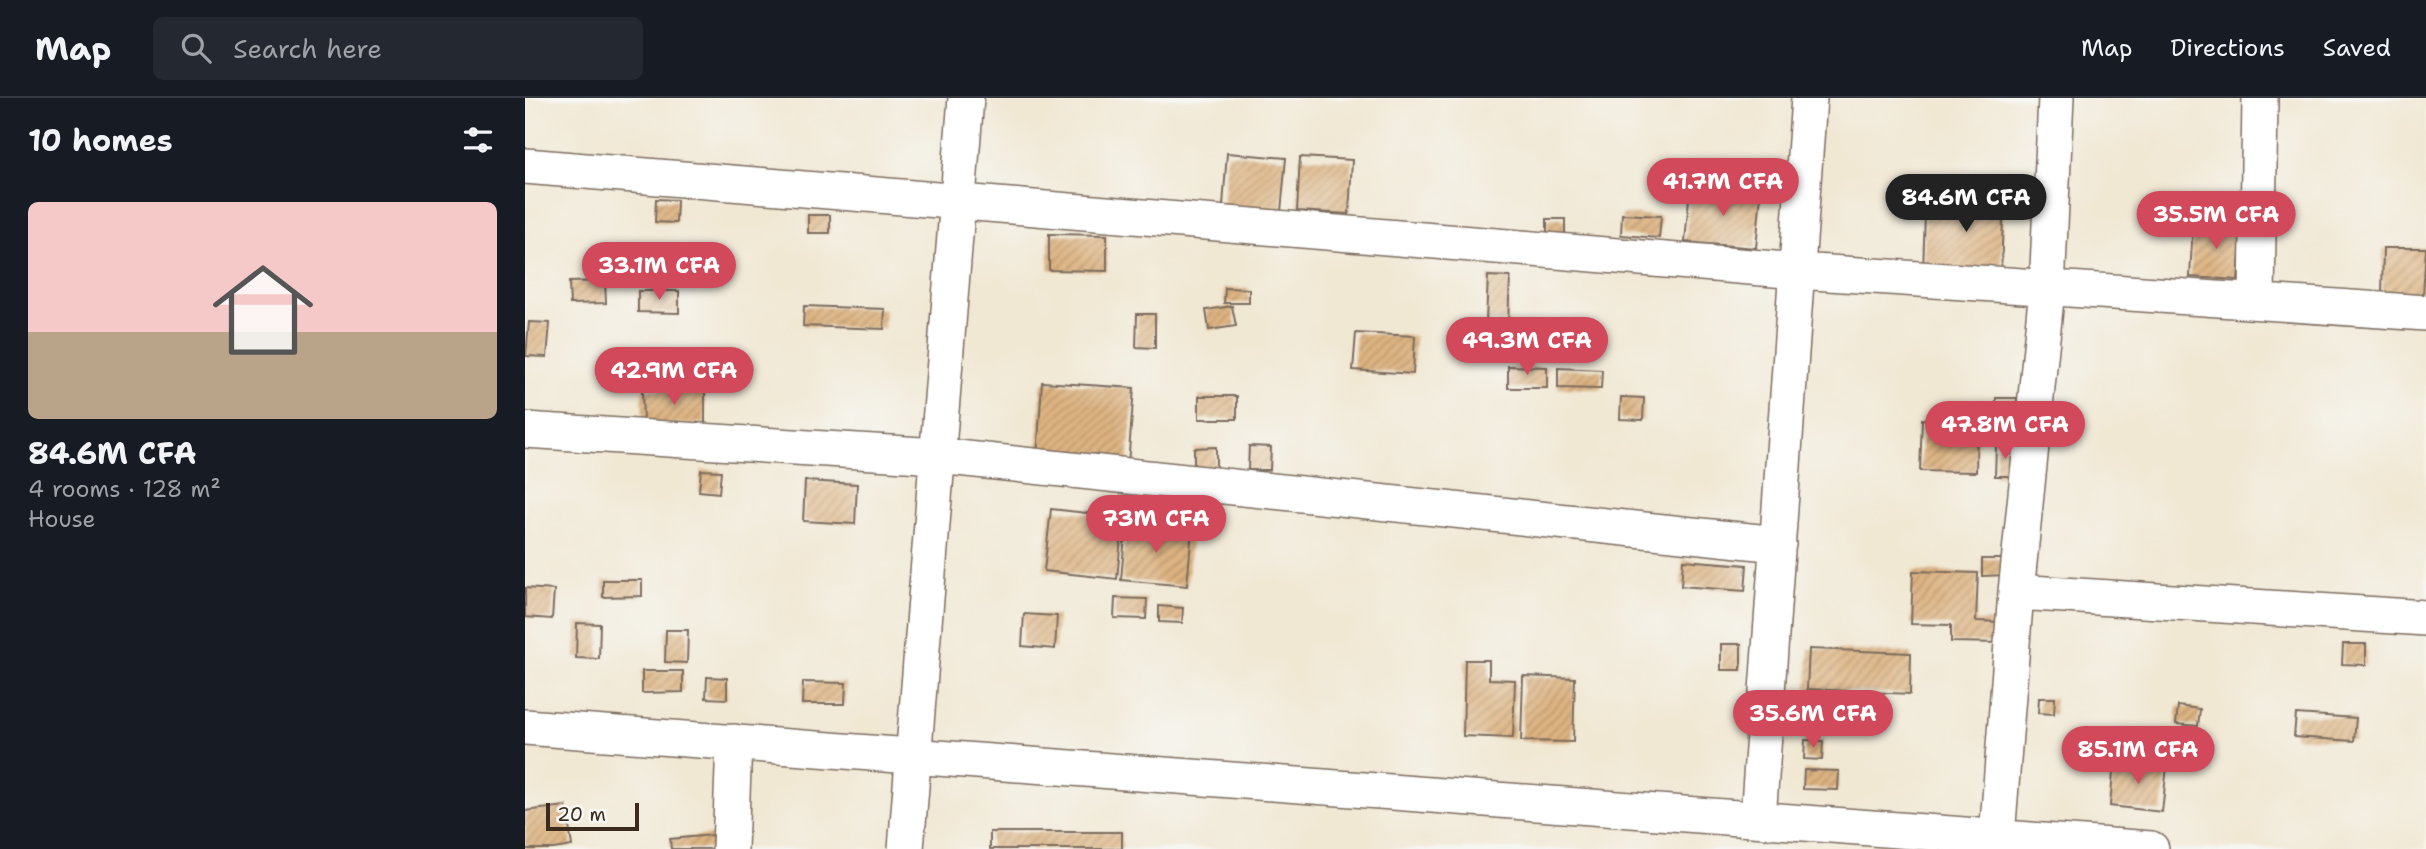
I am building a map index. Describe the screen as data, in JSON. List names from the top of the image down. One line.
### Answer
{"scale_bar":"20 m","page":{"header":"Map","search":"Search here","nav":["Map","Directions","Saved"],"heading":"10 homes","price":["41.7M CFA","84.6M CFA","35.5M CFA","33.1M CFA","49.3M CFA","42.9M CFA","47.8M CFA","73M CFA","35.6M CFA","85.1M CFA"],"list":[{"name":"84.6M CFA","note":"4 rooms · 128 m² · House"}],"scale":"20 m"}}
